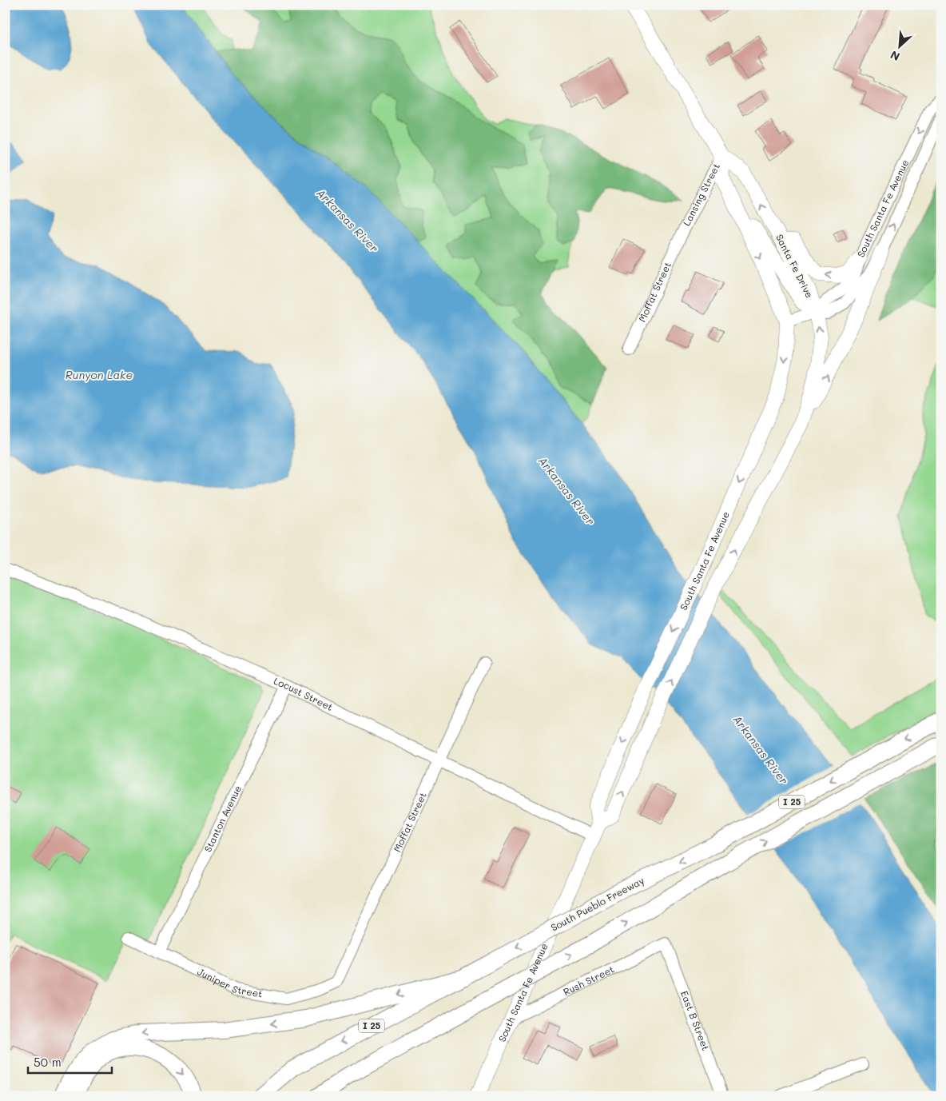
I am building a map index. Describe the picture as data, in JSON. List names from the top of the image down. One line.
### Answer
{"streets":{"highway":["I 25","South Pueblo Freeway"],"main road":["South Santa Fe Avenue","Santa Fe Drive"],"street":["Lansing Street","Moffat Street","Locust Street","Stanton Avenue","Rush Street","Juniper Street","East B Street"]},"crossings":[["Lansing Street","Santa Fe Drive"],["Lansing Street","Moffat Street"],["South Santa Fe Avenue","Santa Fe Drive"],["South Santa Fe Avenue","Locust Street"],["South Santa Fe Avenue","Rush Street"],["Moffat Street","Locust Street"],["Moffat Street","Juniper Street"],["Locust Street","Stanton Avenue"],["Stanton Avenue","Juniper Street"],["Rush Street","East B Street"]],"water":["Arkansas River","Runyon Lake"],"scale_bar":"50 m","north":"bottom left"}
